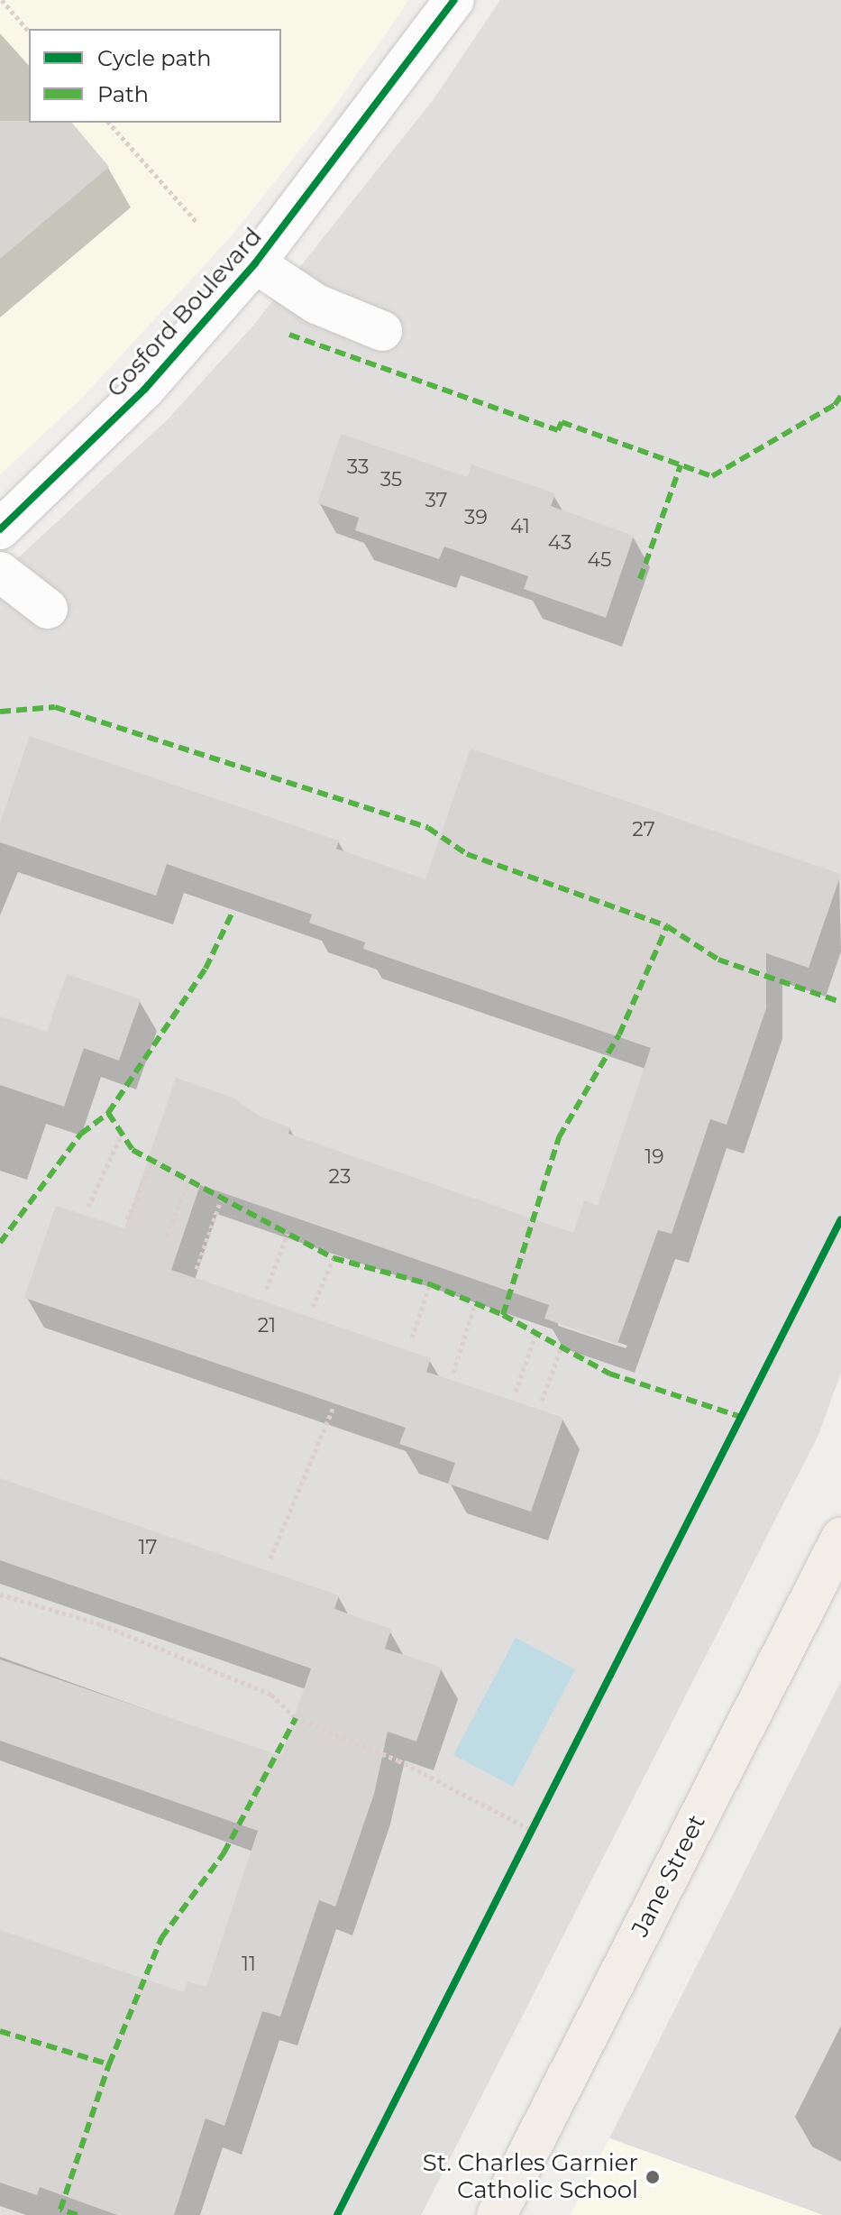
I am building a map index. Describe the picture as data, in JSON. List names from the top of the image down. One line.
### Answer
{"streets":{"main road":["Jane Street"],"street":["Gosford Boulevard"]},"places":["St. Charles Garnier Catholic School"],"house_numbers":["33","35","37","39","41","43","45","27","19","23","21","17","11"],"legend":["Cycle path","Path"]}
